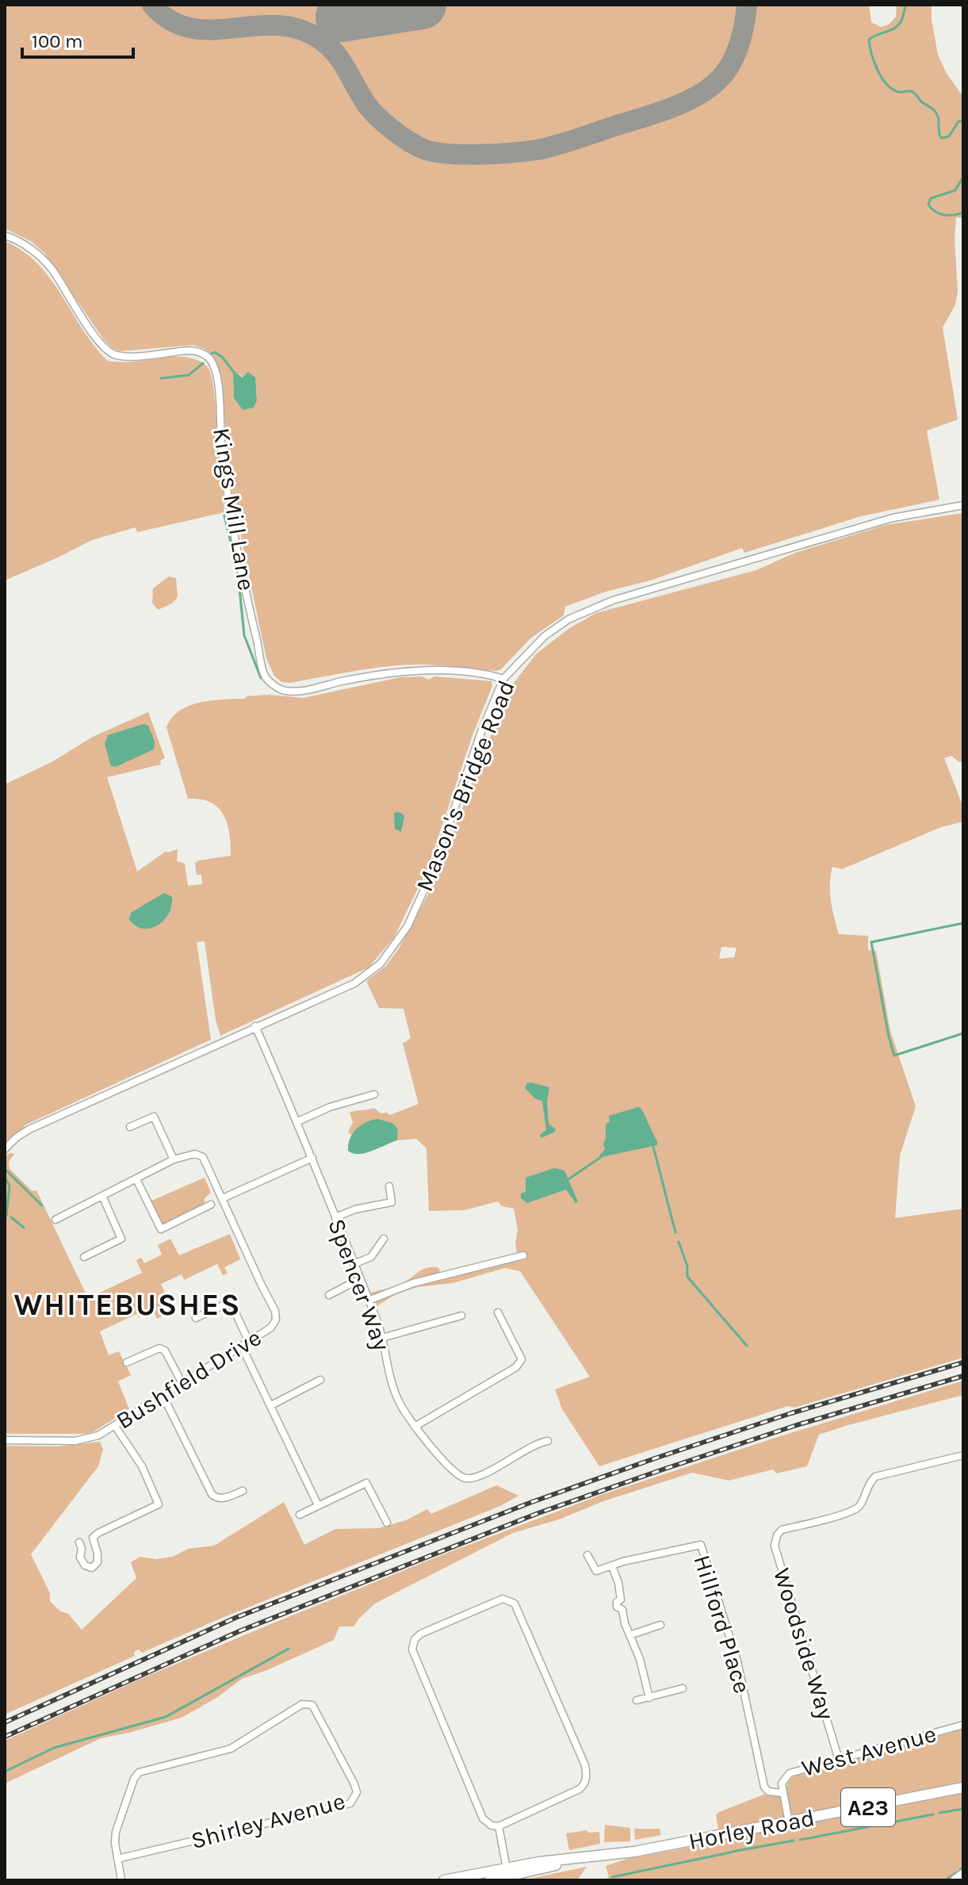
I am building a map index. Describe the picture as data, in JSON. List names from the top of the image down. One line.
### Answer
{"streets":{"main road":["A23","Horley Road"],"street":["Kings Mill Lane","Mason's Bridge Road","Spencer Way","Bushfield Drive","Hillford Place","Woodside Way","West Avenue","Shirley Avenue"]},"crossings":[["Kings Mill Lane","Mason's Bridge Road"],["Mason's Bridge Road","Spencer Way"],["Hillford Place","West Avenue"],["Woodside Way","West Avenue"],["West Avenue","Horley Road"]],"districts":["WHITEBUSHES"],"scale_bar":"100 m"}
